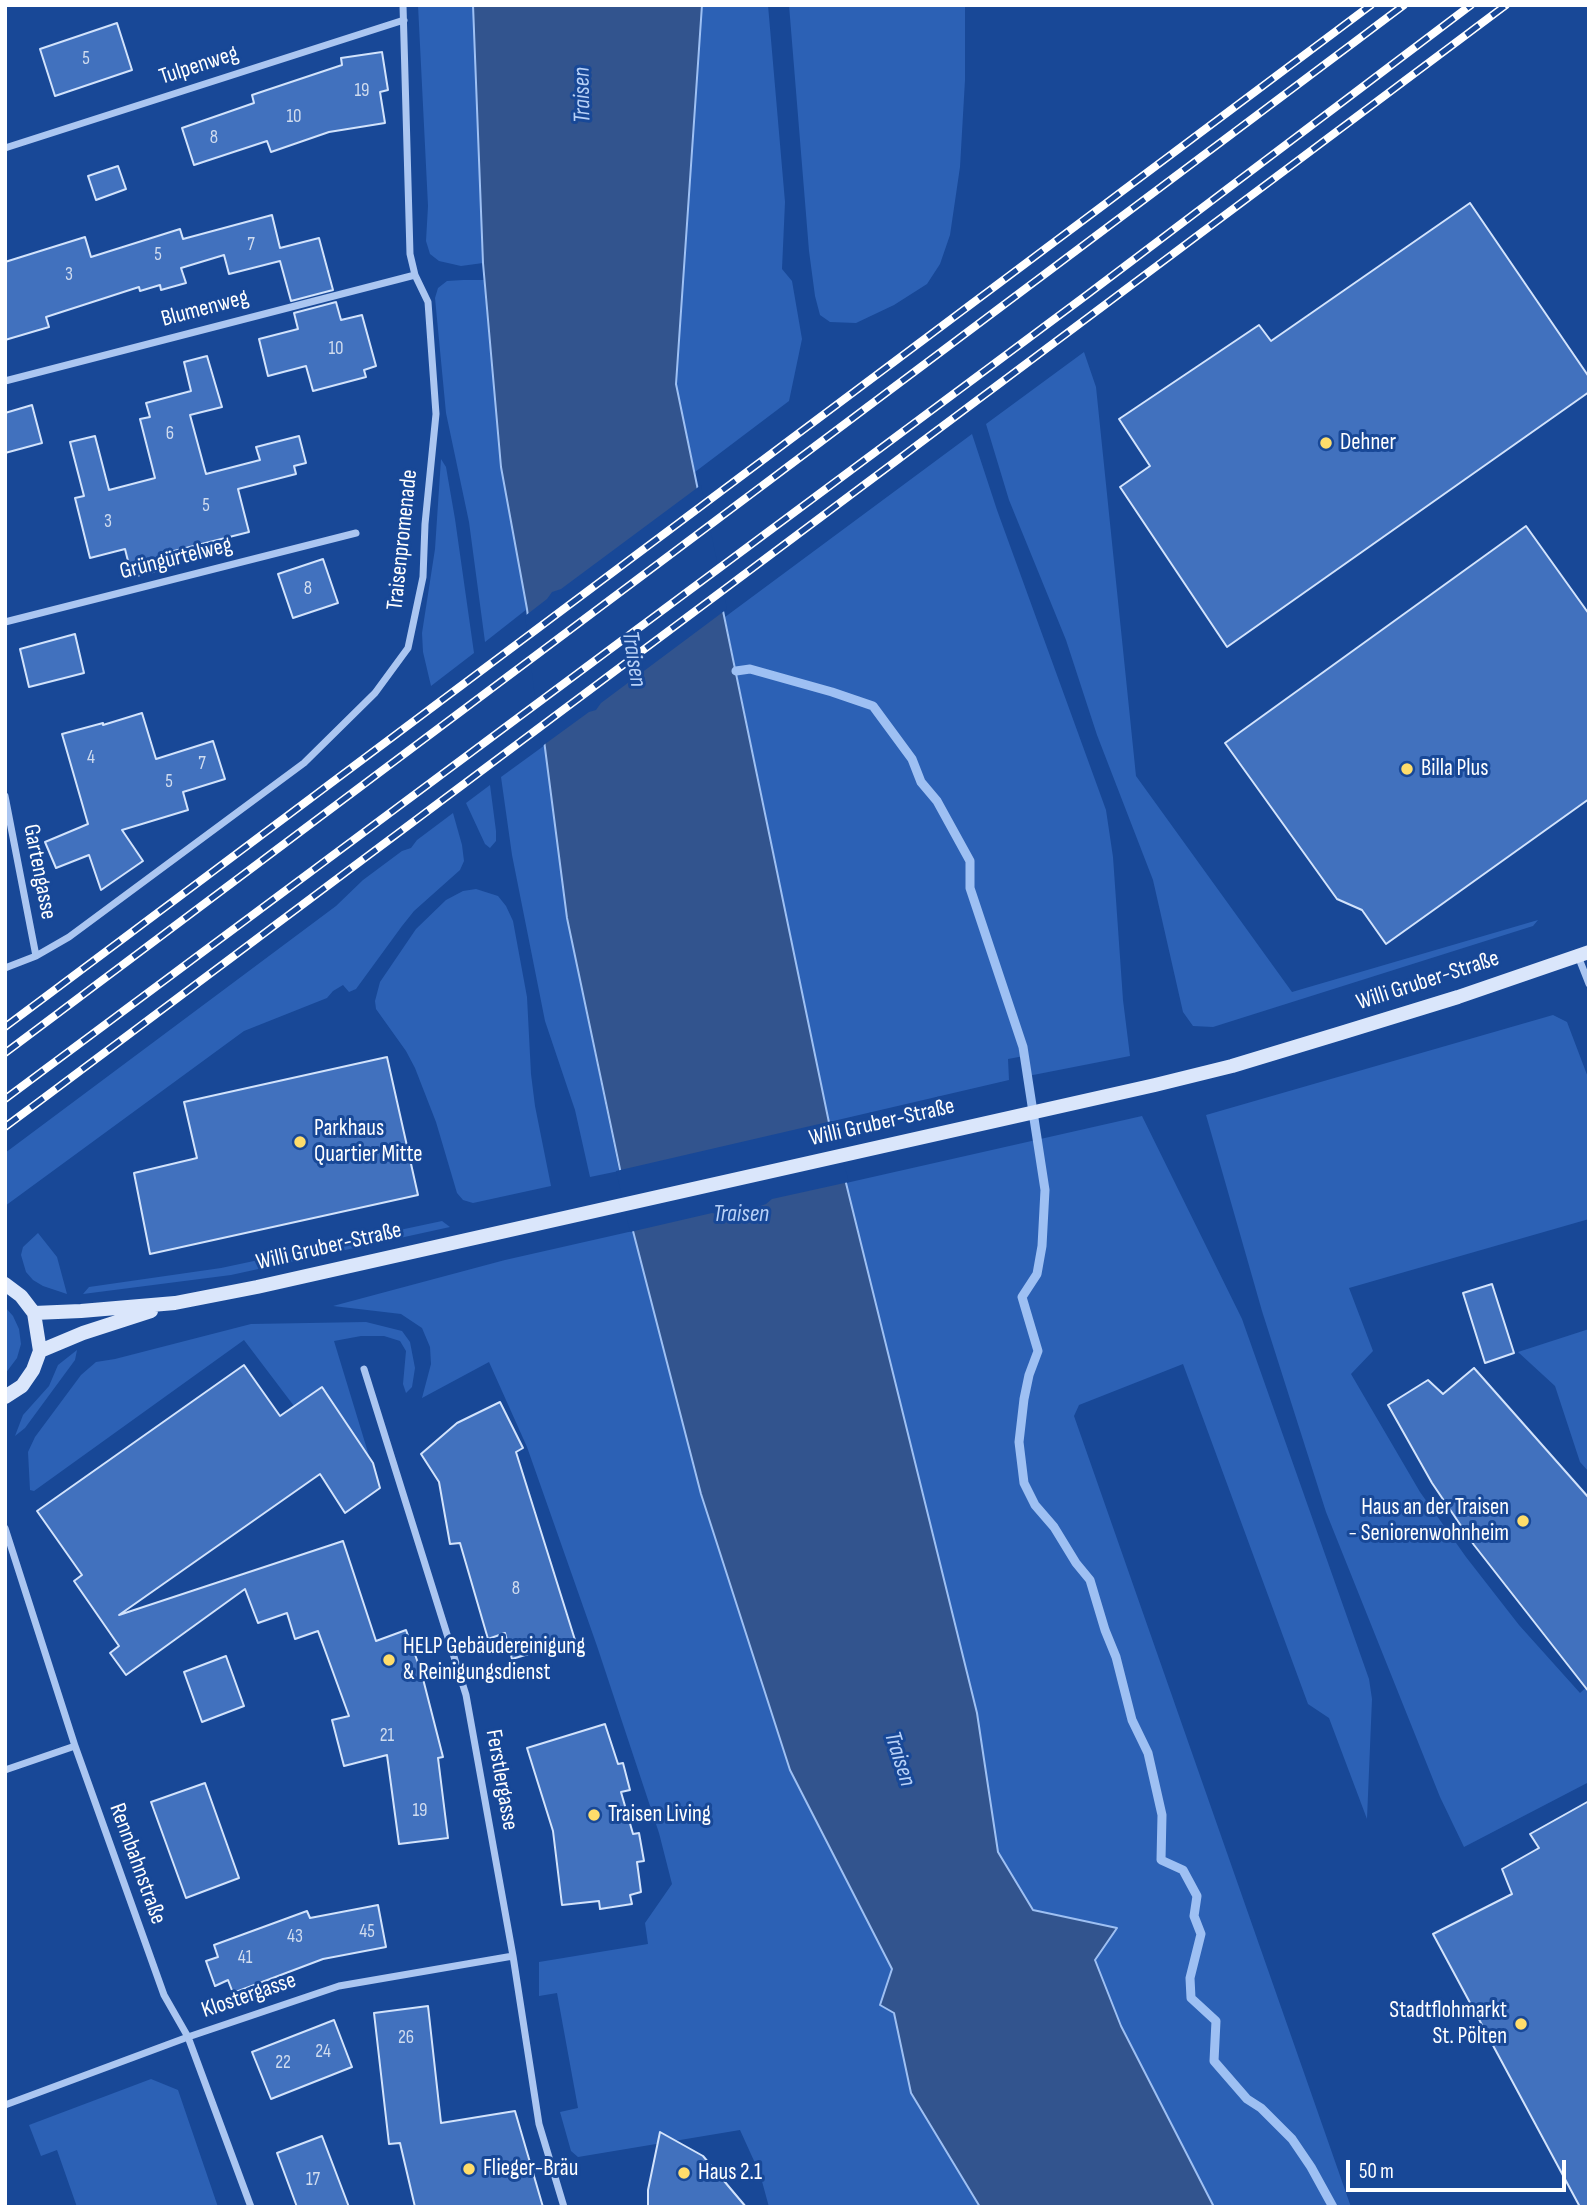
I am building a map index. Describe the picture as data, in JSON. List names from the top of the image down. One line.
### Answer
{"streets":{"street":["Tulpenweg","Blumenweg","Traisenpromenade","Grüngürtelweg","Gartengasse","Willi Gruber-Straße","Ferstlergasse","Rennbahnstraße","Klostergasse"]},"crossings":[["Tulpenweg","Traisenpromenade"],["Blumenweg","Traisenpromenade"],["Traisenpromenade","Gartengasse"],["Ferstlergasse","Klostergasse"],["Rennbahnstraße","Klostergasse"]],"water":["Traisen"],"places":["Dehner","Billa Plus","Parkhaus Quartier Mitte","Haus an der Traisen - Seniorenwohnheim","HELP Gebäudereinigung & Reinigungsdienst","Traisen Living","Stadtflohmarkt St. Pölten","Flieger-Bräu","Haus 2.1"],"house_numbers":["5","19","10","8","7","5","3","10","6","5","3","8","4","7","5","8","21","19","45","43","41","26","24","22","17"],"scale_bar":"50 m"}
